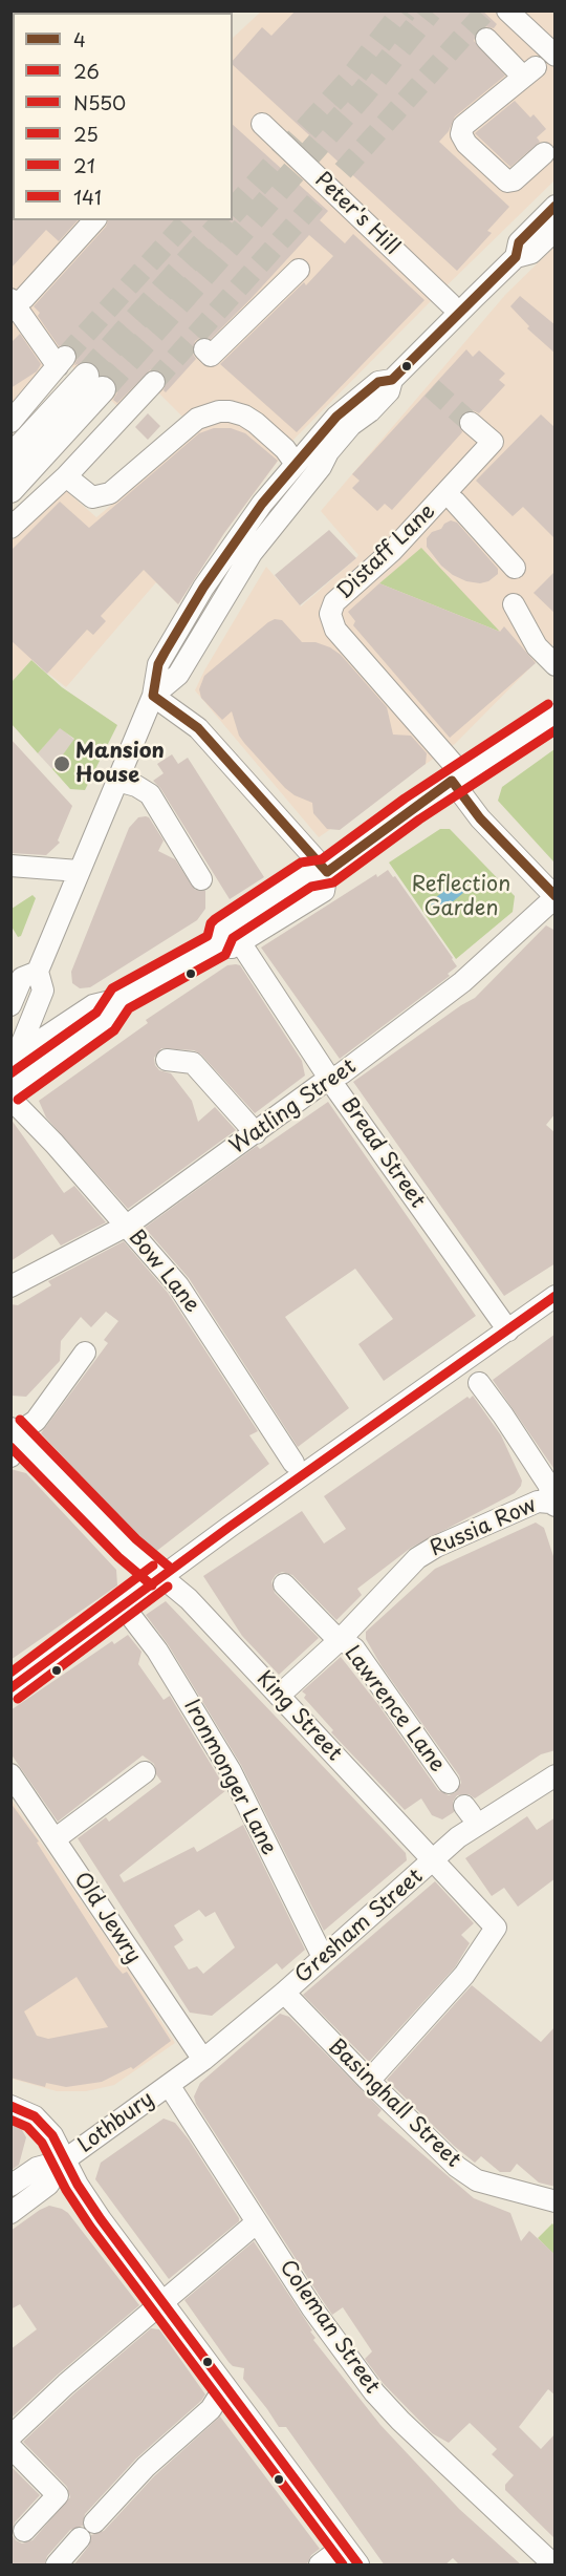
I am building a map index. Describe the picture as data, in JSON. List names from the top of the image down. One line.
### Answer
{"streets":{"street":["Peter's Hill","Distaff Lane","Watling Street","Bread Street","Bow Lane","Russia Row","Lawrence Lane","King Street","Ironmonger Lane","Old Jewry","Gresham Street","Basinghall Street","Lothbury","Coleman Street"]},"crossings":[["Watling Street","Bread Street"],["Watling Street","Bow Lane"],["Russia Row","Lawrence Lane"],["Russia Row","King Street"],["King Street","Gresham Street"],["King Street","Basinghall Street"],["Ironmonger Lane","Gresham Street"],["Old Jewry","Gresham Street"],["Gresham Street","Basinghall Street"],["Gresham Street","Lothbury"],["Gresham Street","Coleman Street"],["Lothbury","Coleman Street"]],"parks":["Reflection Garden"],"places":["Mansion House"],"lines":["transit line 4","transit line N550","transit line 26","transit line 25","transit line 21","transit line 141"],"legend":["4","26","N550","25","21","141"]}
